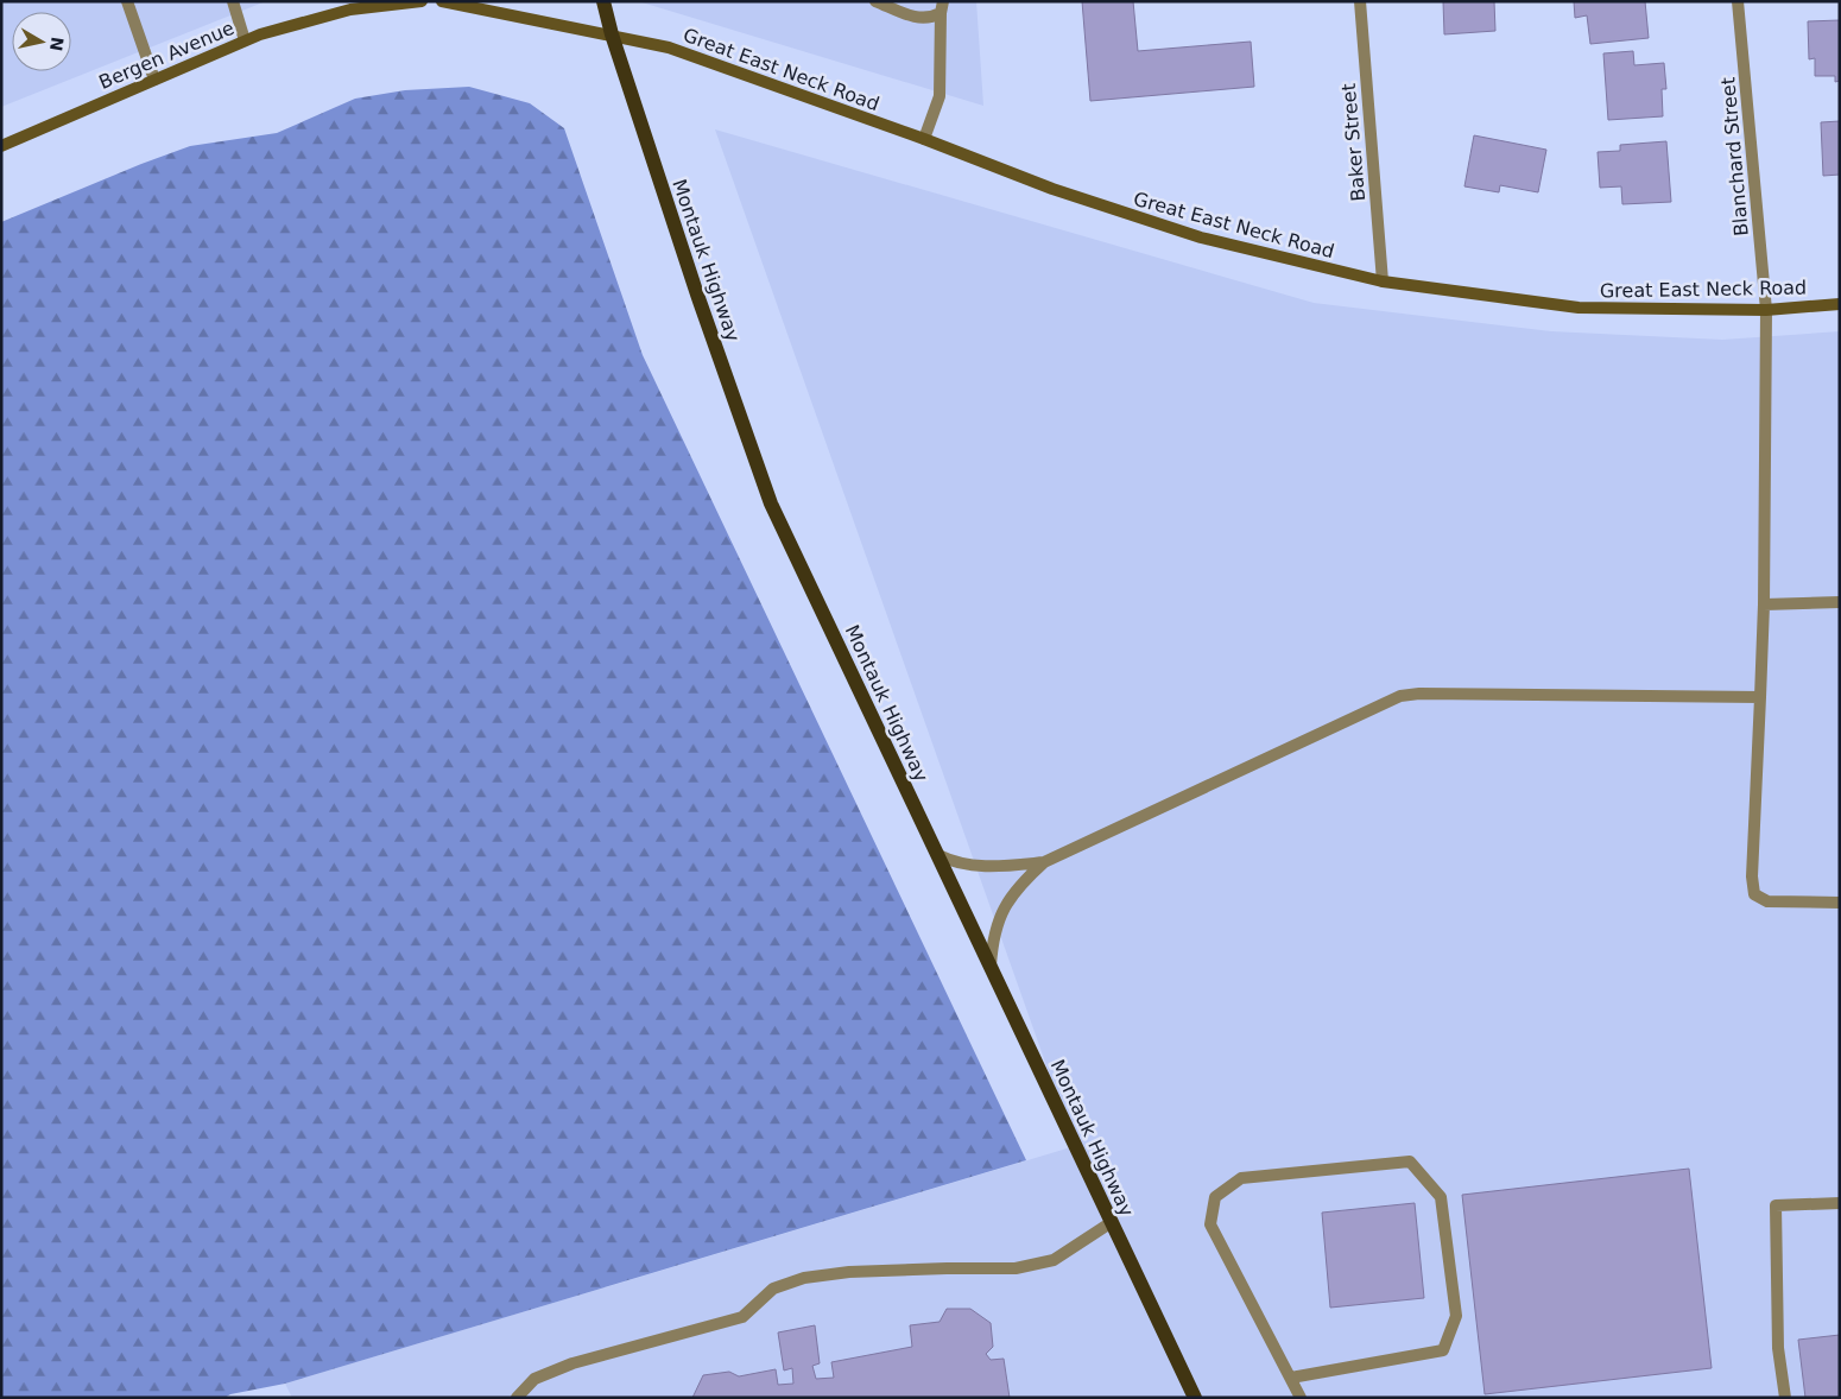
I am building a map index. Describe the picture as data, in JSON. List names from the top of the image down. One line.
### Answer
{"streets":{"main road":["Bergen Avenue","Great East Neck Road","Montauk Highway"],"street":["Baker Street","Blanchard Street"]},"crossings":[["Great East Neck Road","Baker Street"],["Great East Neck Road","Blanchard Street"],["Great East Neck Road","Montauk Highway"]],"north":"right"}
